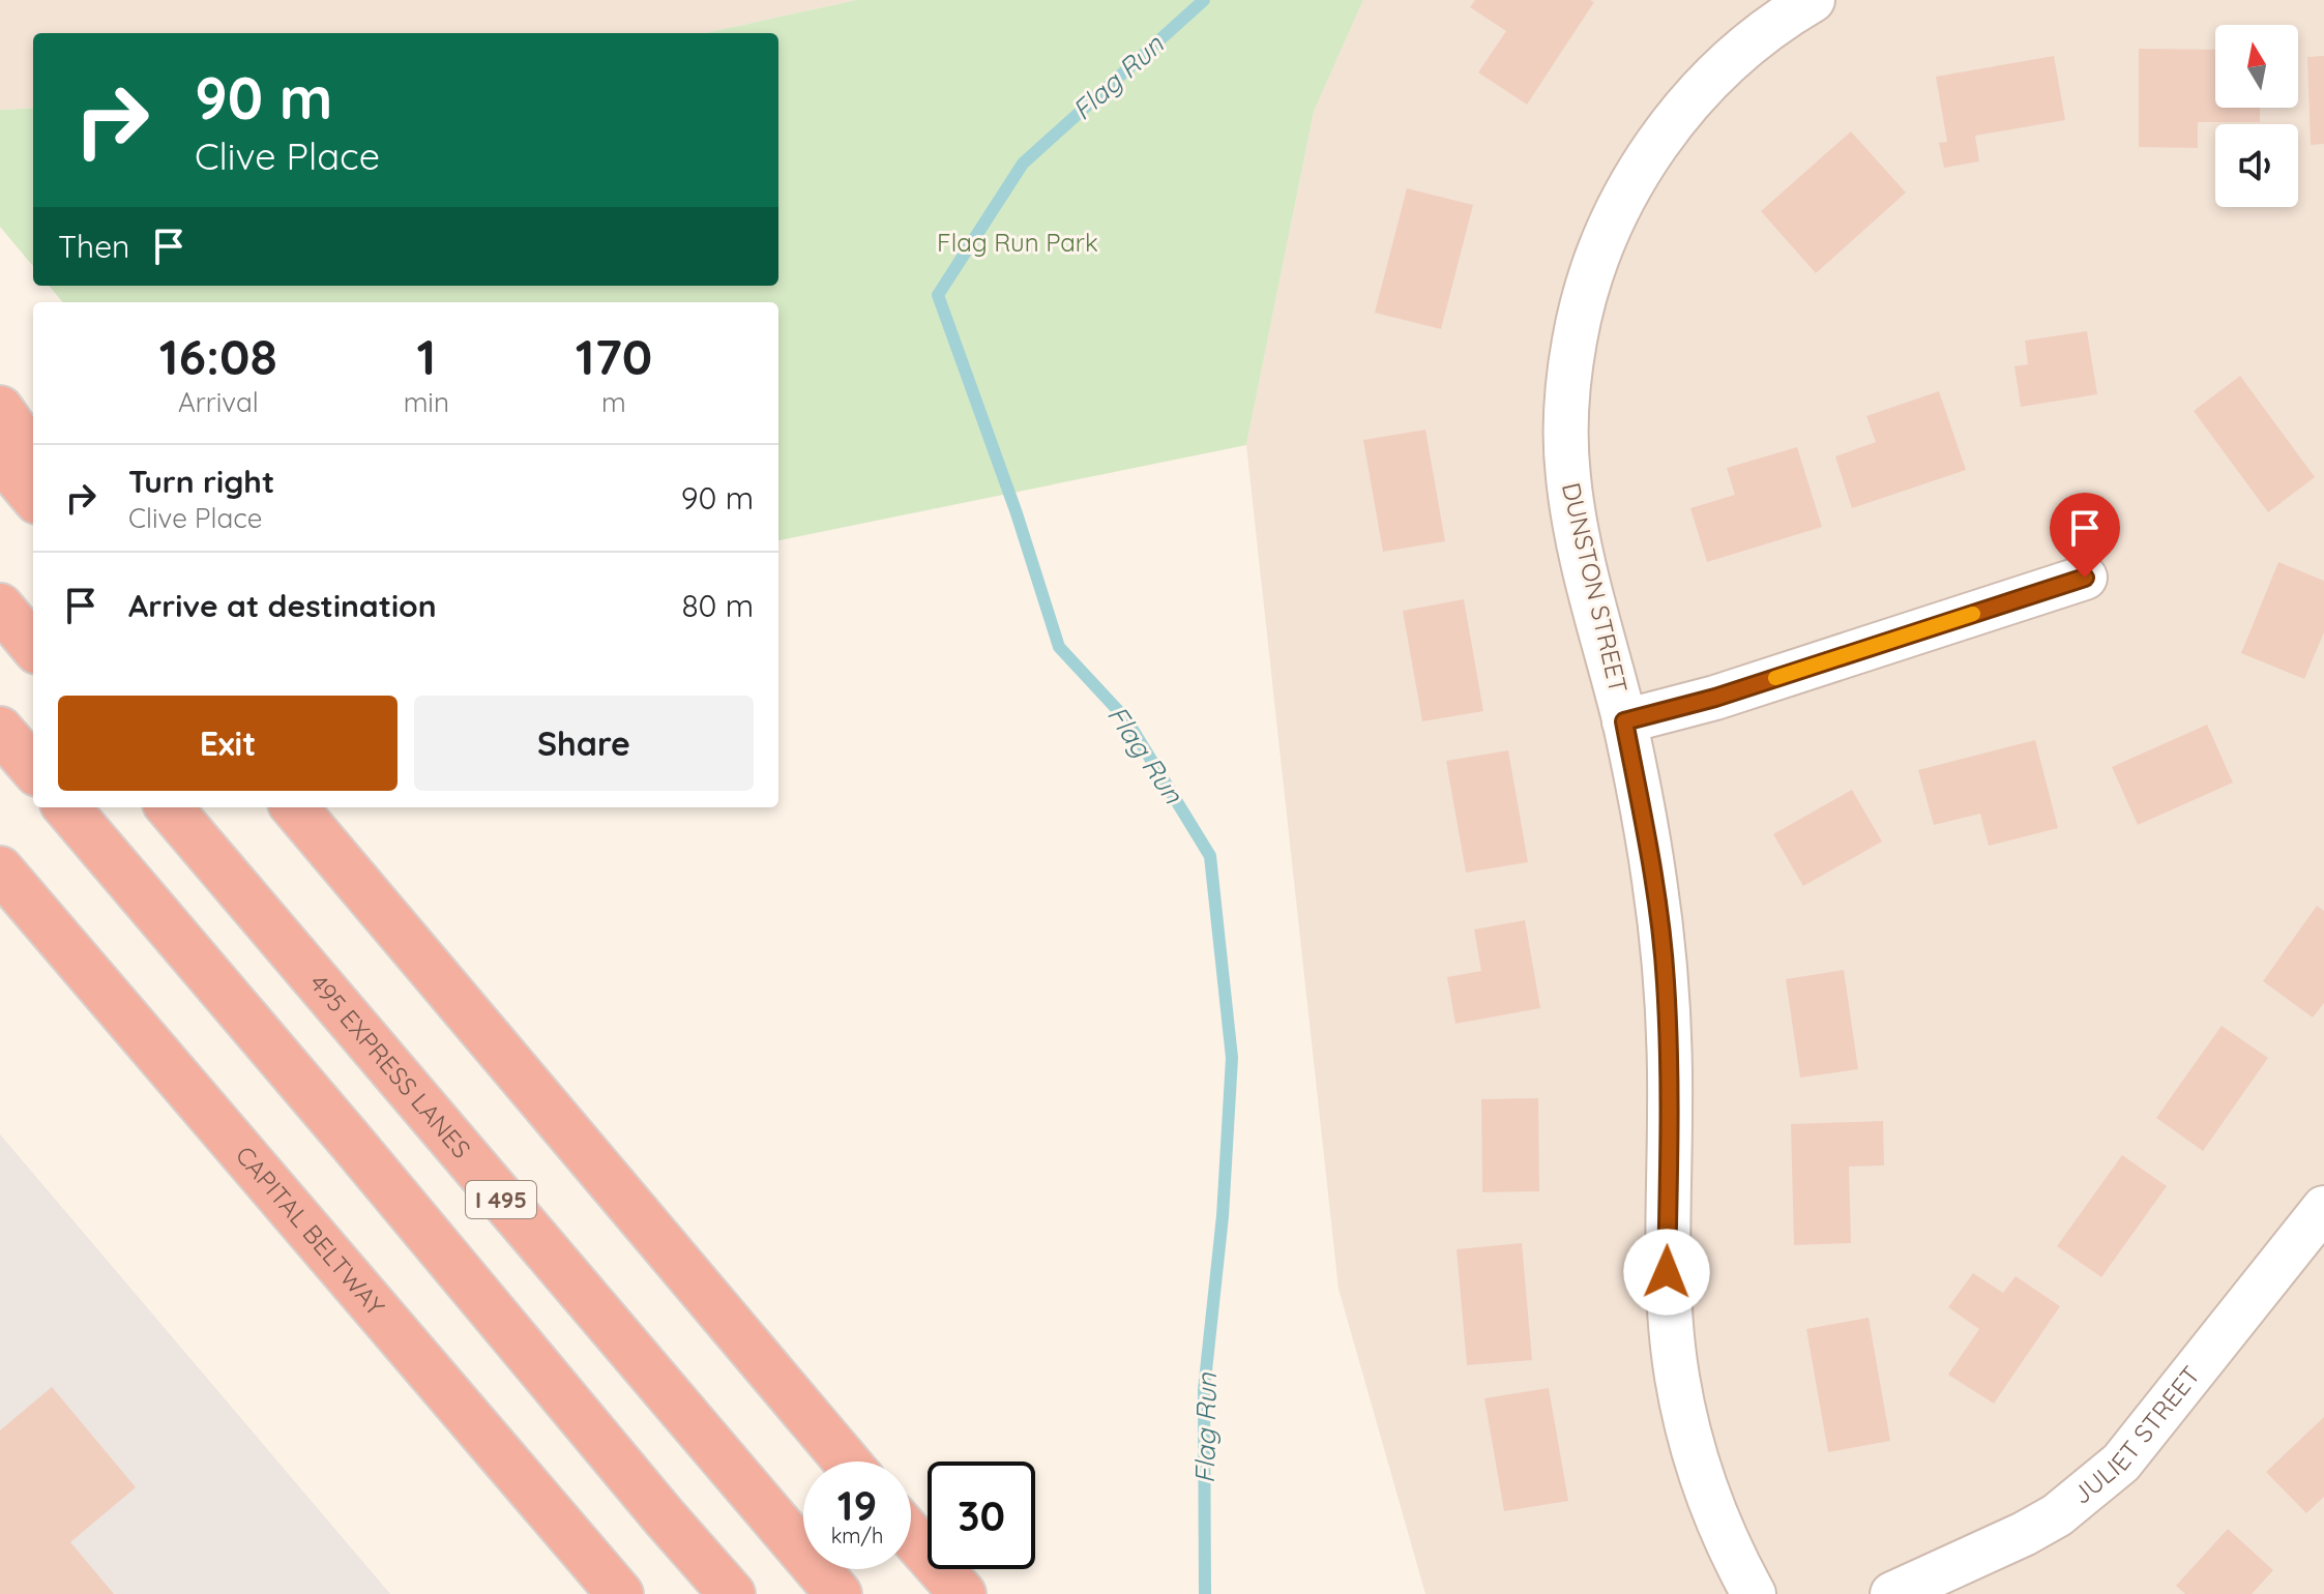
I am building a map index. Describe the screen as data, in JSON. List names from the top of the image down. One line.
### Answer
{"streets":{"highway":["495 EXPRESS LANES","I 495","CAPITAL BELTWAY"],"street":["DUNSTON STREET","JULIET STREET"]},"water":["Flag Run"],"parks":["Flag Run Park"],"north":"top","page":{"turn":["90 m","Clive Place"],"then":"Then","eta":["16:08","Arrival","1","min","170","m"],"list":[{"name":"Turn right","note":"Clive Place","value":"90 m"},{"name":"Arrive at destination","value":"80 m"}],"buttons":["Exit","Share"],"speed":"19 km/h","limit":"30"}}
